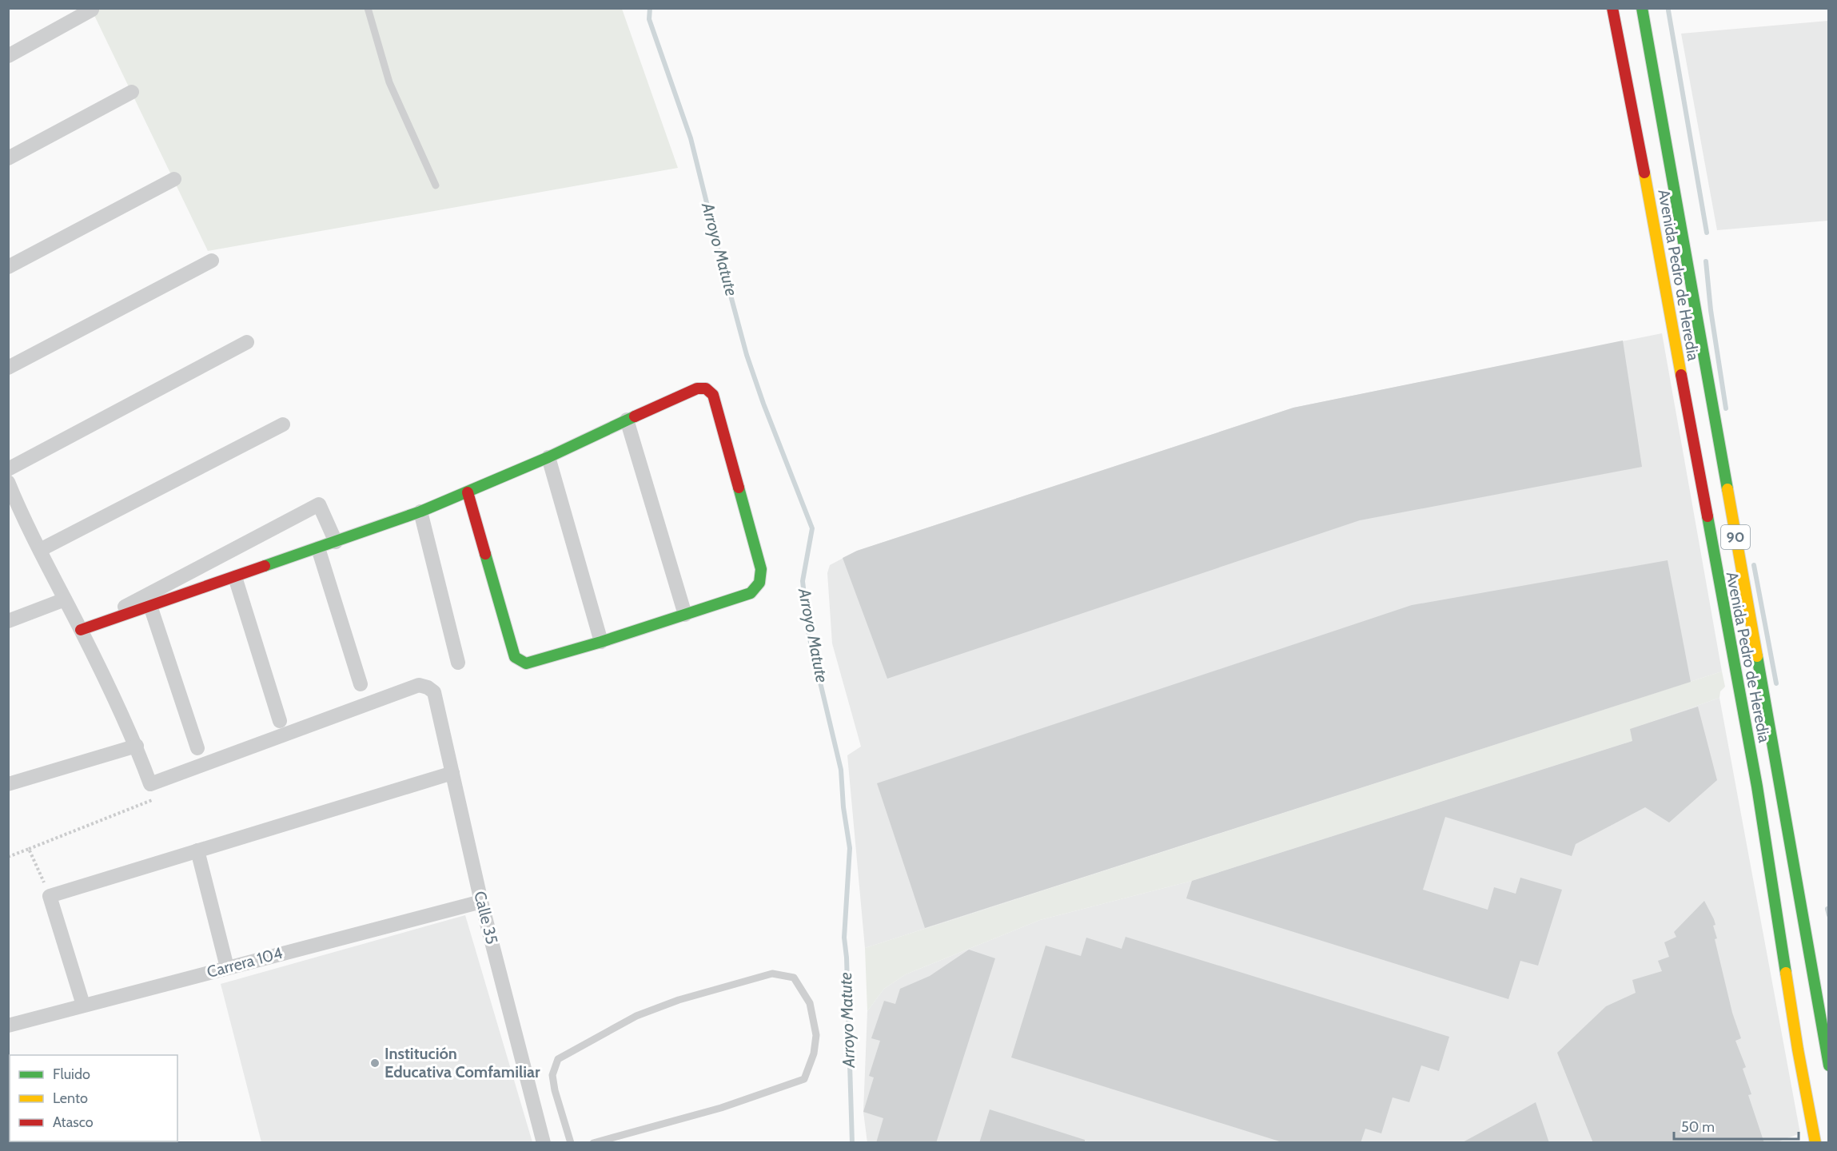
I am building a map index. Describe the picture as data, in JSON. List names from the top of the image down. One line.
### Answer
{"streets":{"main road":["Avenida Pedro de Heredia","90"],"street":["Calle 35","Carrera 104"]},"crossings":[["Calle 35","Carrera 104"]],"water":["Arroyo Matute"],"places":["Institución Educativa Comfamiliar"],"legend":["Fluido","Lento","Atasco"],"scale_bar":"50 m"}
